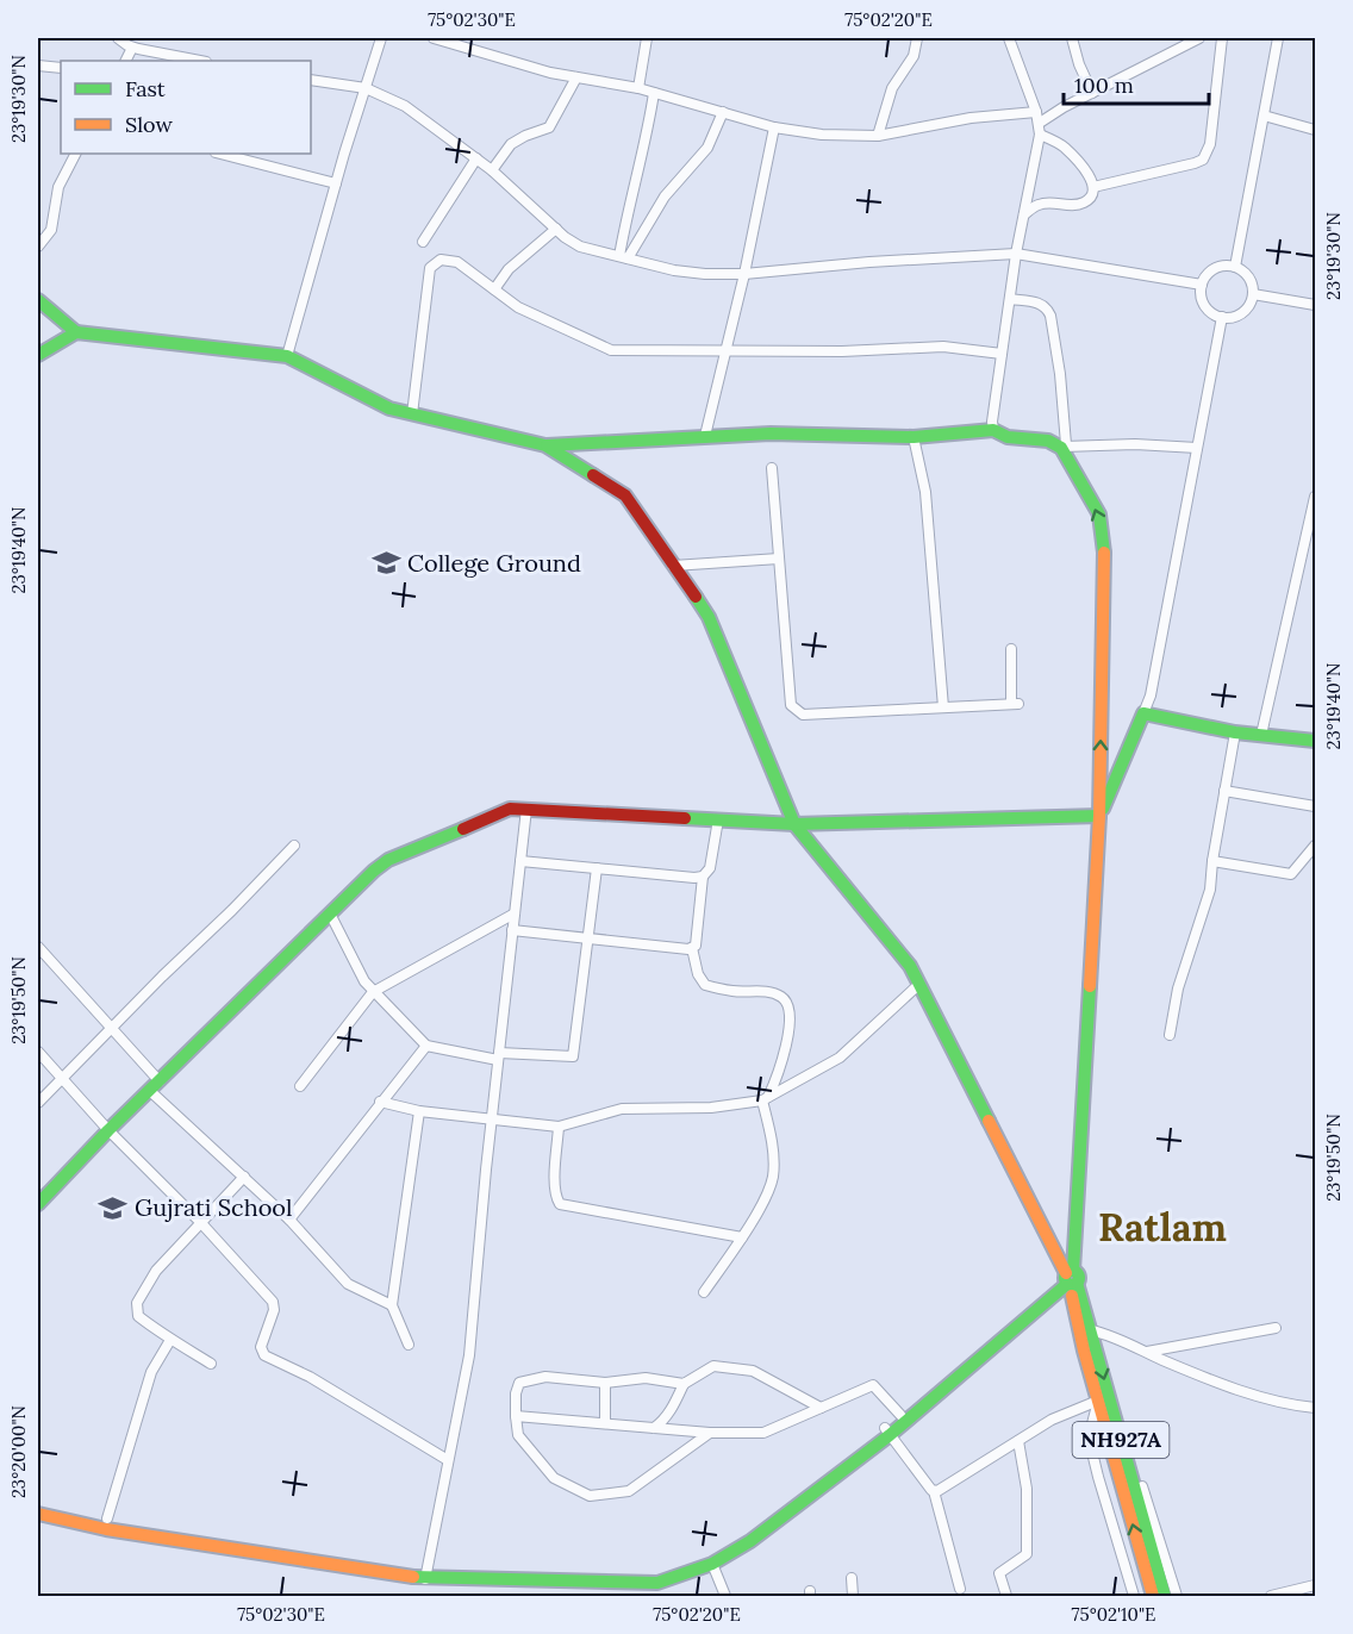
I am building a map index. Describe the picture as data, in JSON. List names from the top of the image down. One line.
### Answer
{"streets":{"main road":["NH927A"]},"districts":["Ratlam"],"places":{"school or university":["College Ground","Gujrati School"]},"legend":["Fast","Slow"],"scale_bar":"100 m","coordinates":["75°02'30\"E","75°02'20\"E","23°19'30\"N","23°19'40\"N","23°19'50\"N","23°20'00\"N","75°02'10\"E"]}
